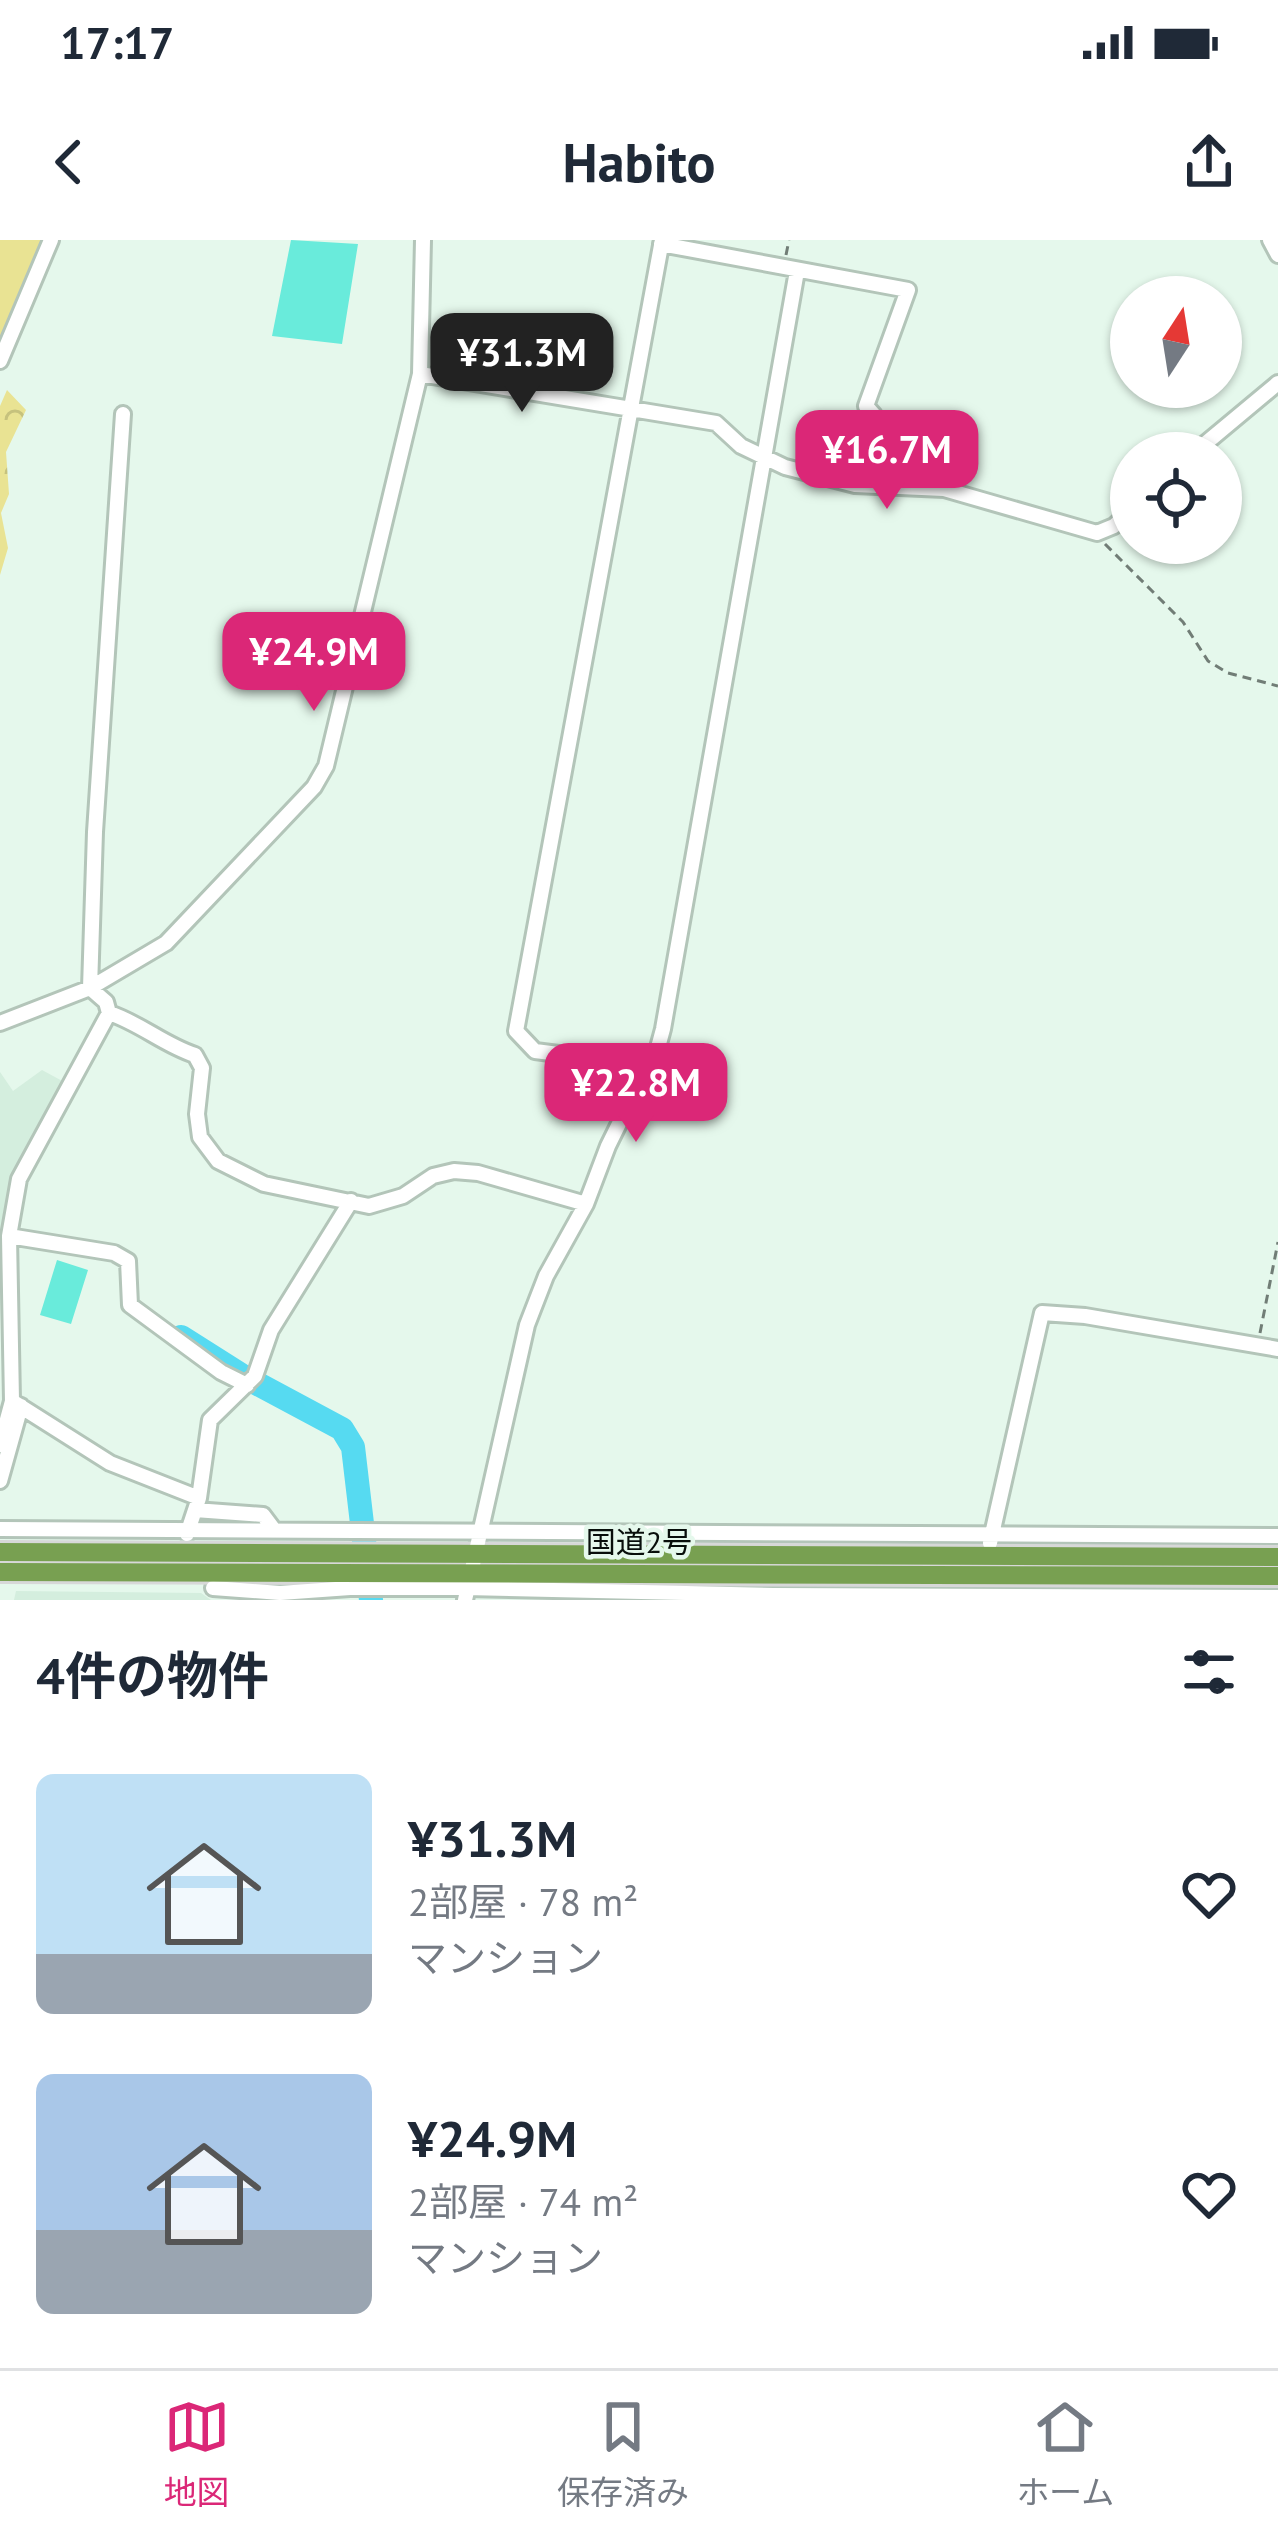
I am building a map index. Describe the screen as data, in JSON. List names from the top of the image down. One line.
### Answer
{"streets":{"highway":["国道2号"]},"north":"top","page":{"status":"17:17","header":"Habito","price":["¥31.3M","¥16.7M","¥24.9M","¥22.8M"],"heading":"4件の物件","list":[{"name":"¥31.3M","note":"2部屋 · 78 m² · マンション"},{"name":"¥24.9M","note":"2部屋 · 74 m² · マンション"}],"tabs":["地図","保存済み","ホーム"]}}
